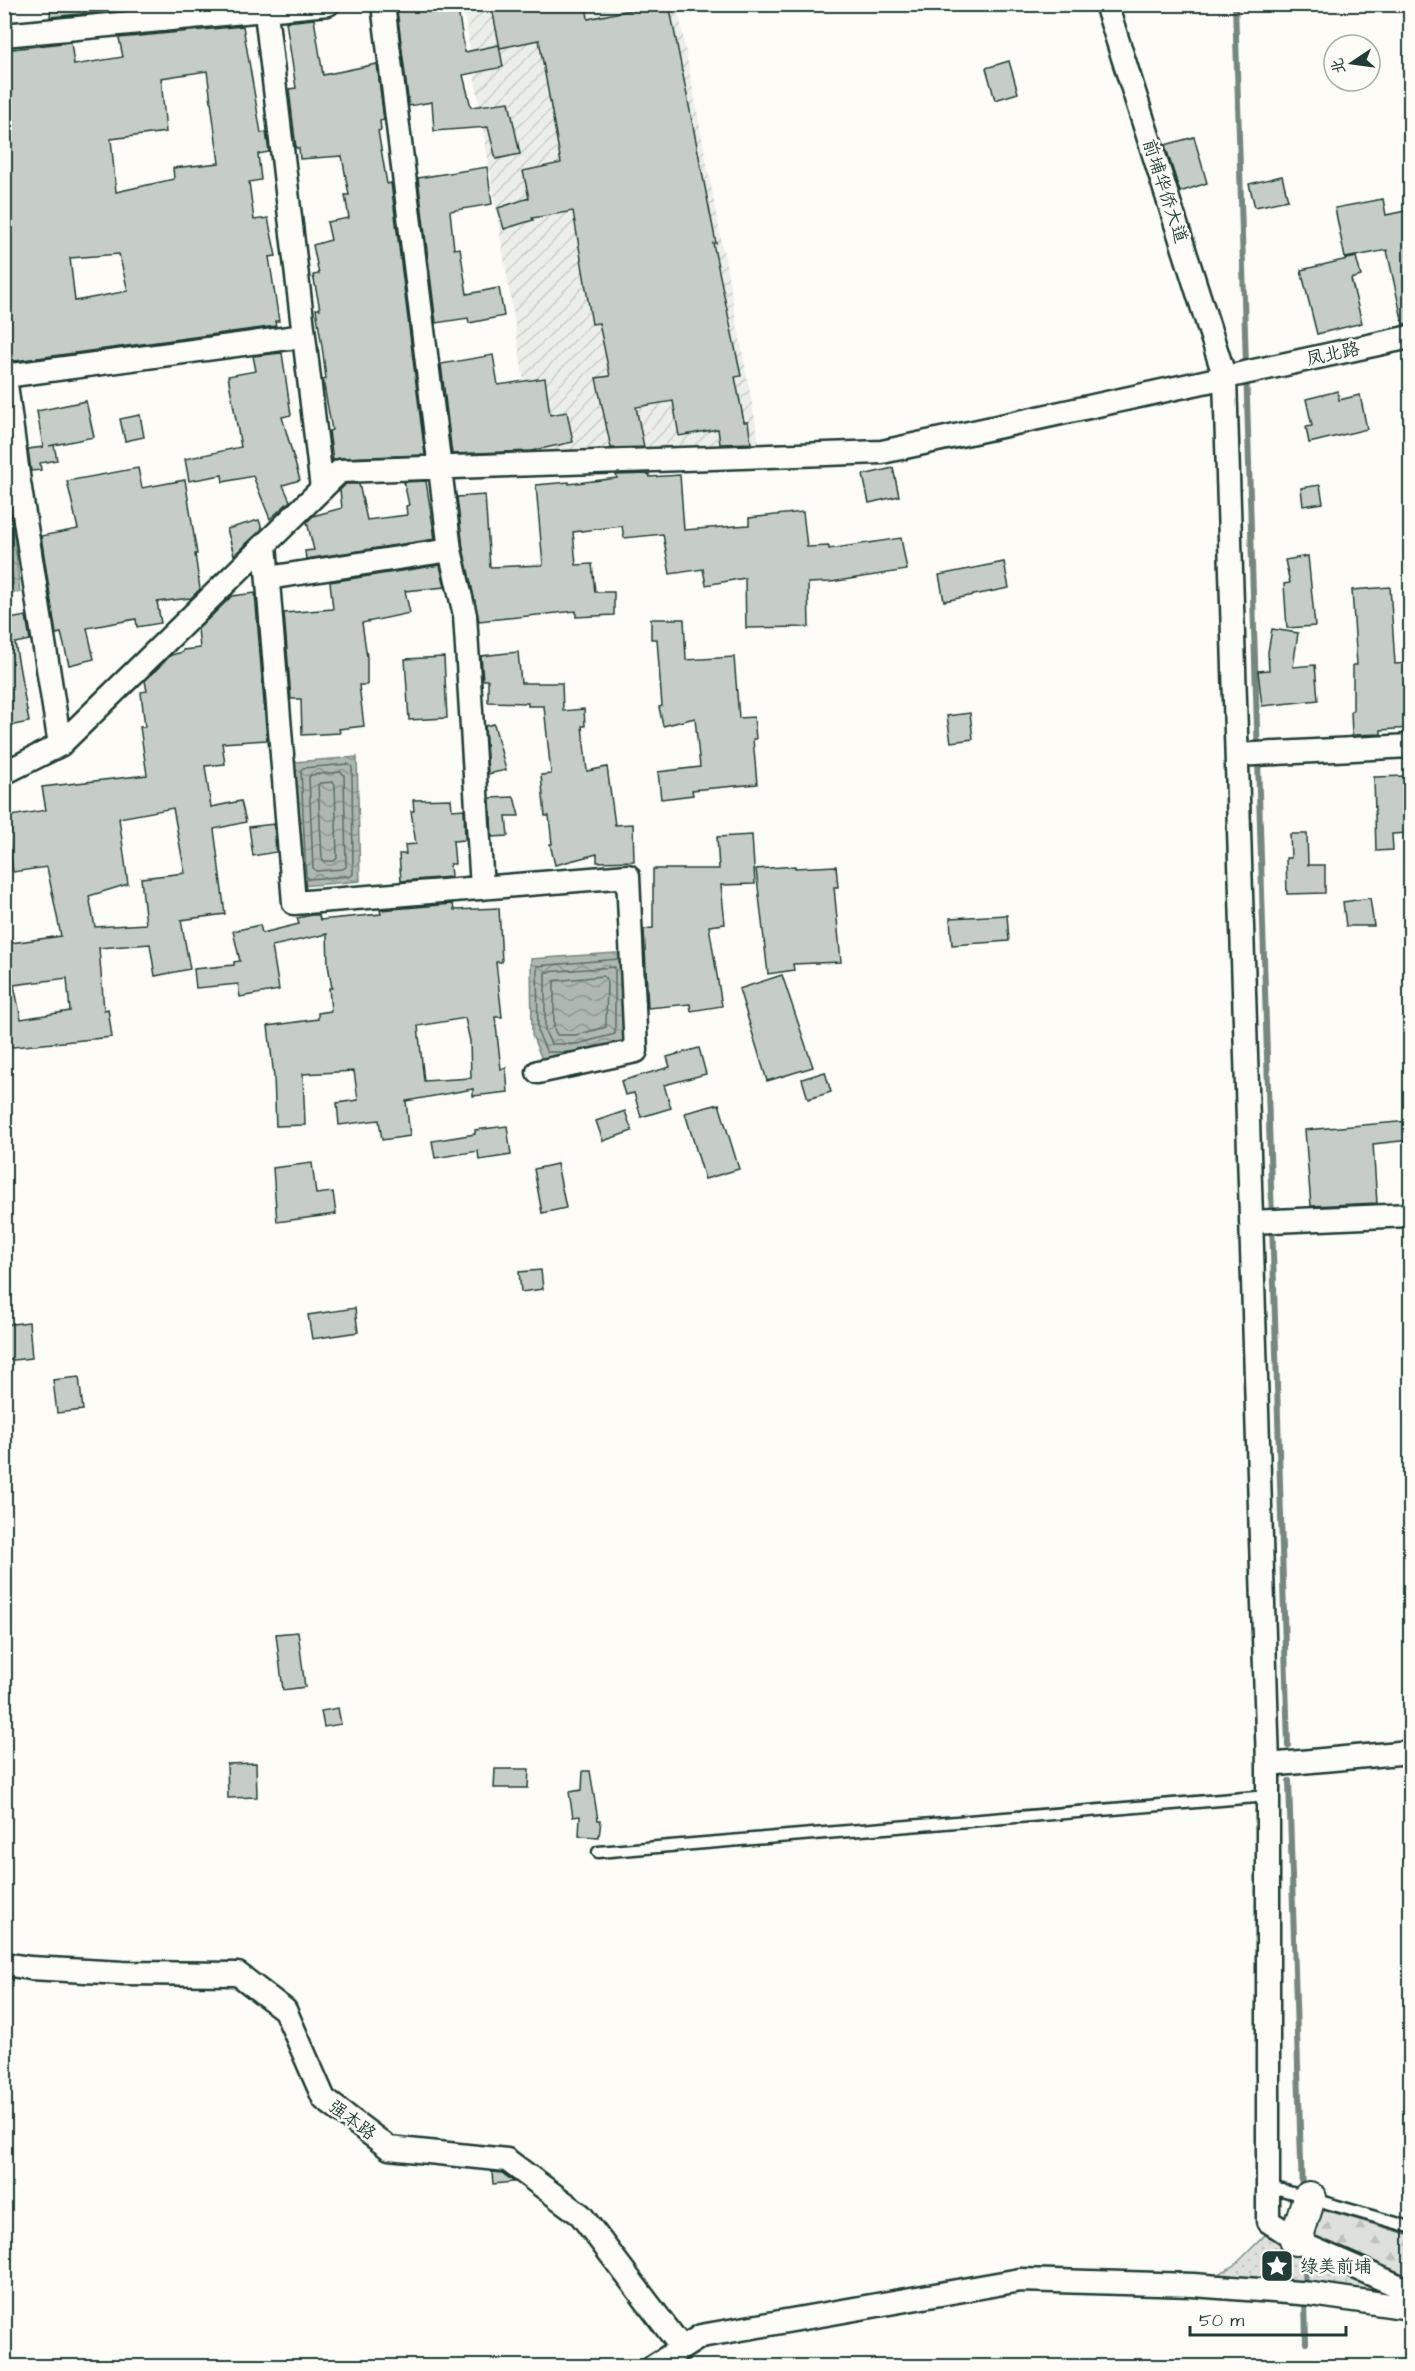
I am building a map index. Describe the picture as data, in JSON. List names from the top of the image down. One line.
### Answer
{"streets":{"street":["前埔华侨大道","凤北路","强本路"]},"crossings":[["前埔华侨大道","凤北路"]],"places":{"place":["绿美前埔"]},"scale_bar":"50 m","north":"left"}
